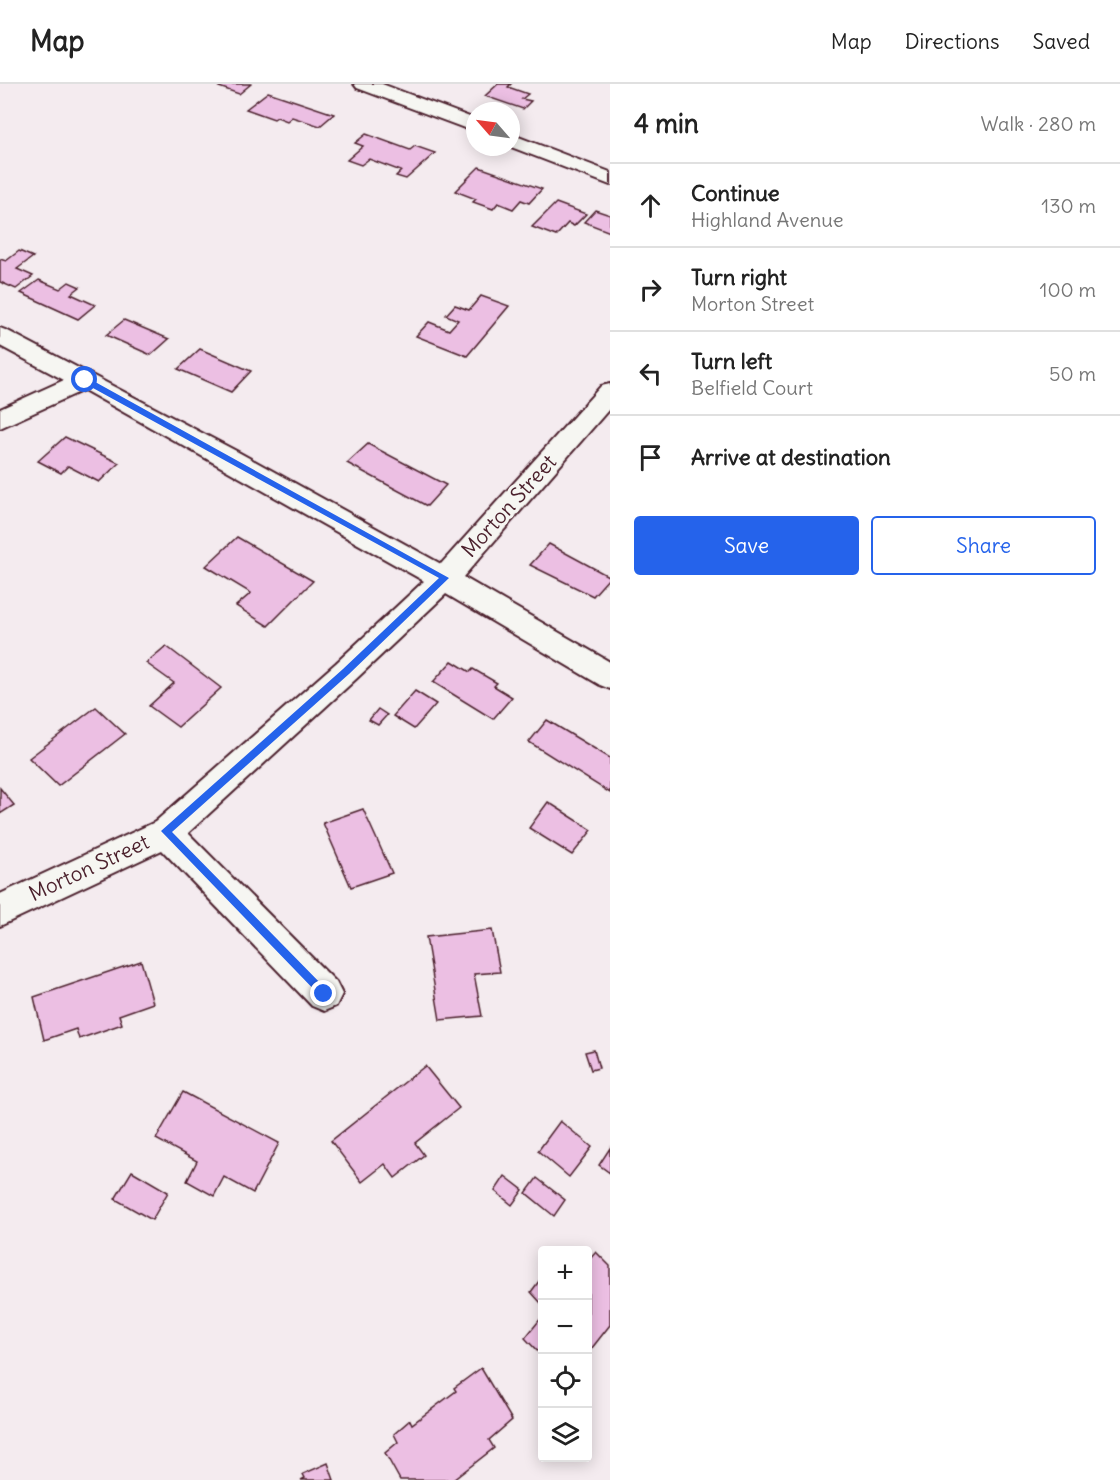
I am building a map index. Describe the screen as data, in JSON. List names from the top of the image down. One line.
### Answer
{"streets":{"street":["Morton Street"]},"north":"top left","page":{"header":"Map","nav":["Map","Directions","Saved"],"heading":["4 min","Walk · 280 m"],"list":[["Continue","Highland Avenue","130 m"],["Turn right","Morton Street","100 m"],["Turn left","Belfield Court","50 m"],"Arrive at destination"],"buttons":["Save","Share"],"map_buttons":["+","−"]}}
